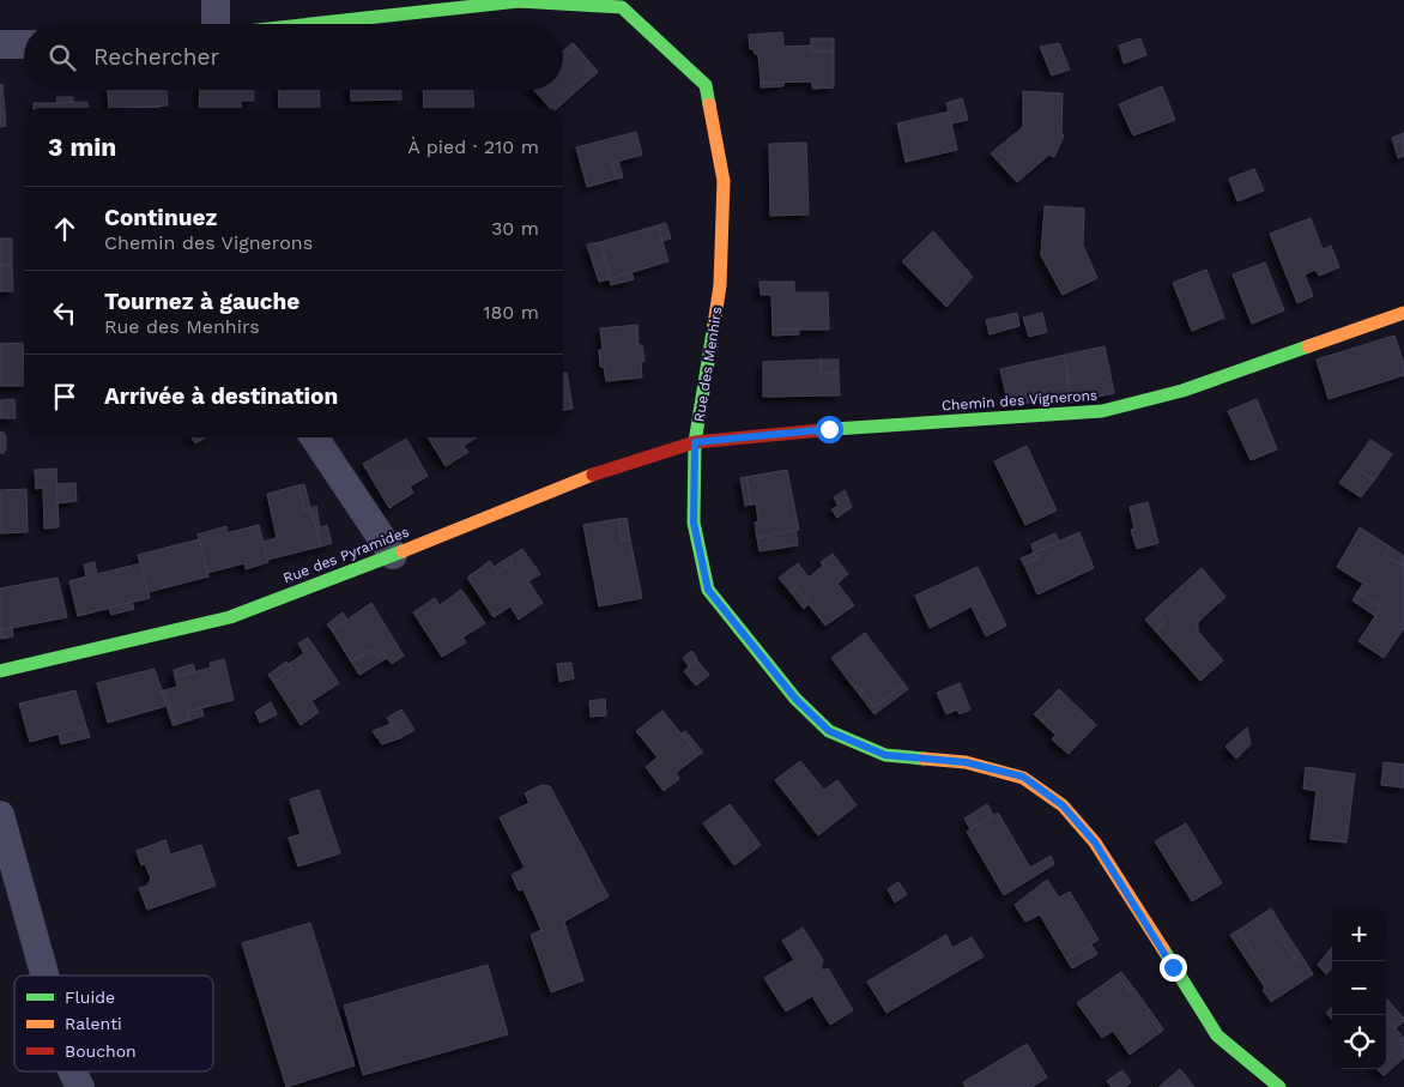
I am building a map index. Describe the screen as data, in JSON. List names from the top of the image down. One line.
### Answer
{"streets":{"street":["Rue des Menhirs","Chemin des Vignerons","Rue des Pyramides"]},"crossings":[["Rue des Menhirs","Chemin des Vignerons"],["Rue des Menhirs","Rue des Pyramides"],["Chemin des Vignerons","Rue des Pyramides"]],"legend":["Fluide","Ralenti","Bouchon"],"page":{"search":"Rechercher","heading":["3 min","À pied · 210 m"],"list":[["Continuez","Chemin des Vignerons","30 m"],["Tournez à gauche","Rue des Menhirs","180 m"],"Arrivée à destination"],"map_buttons":["+","−"]}}
